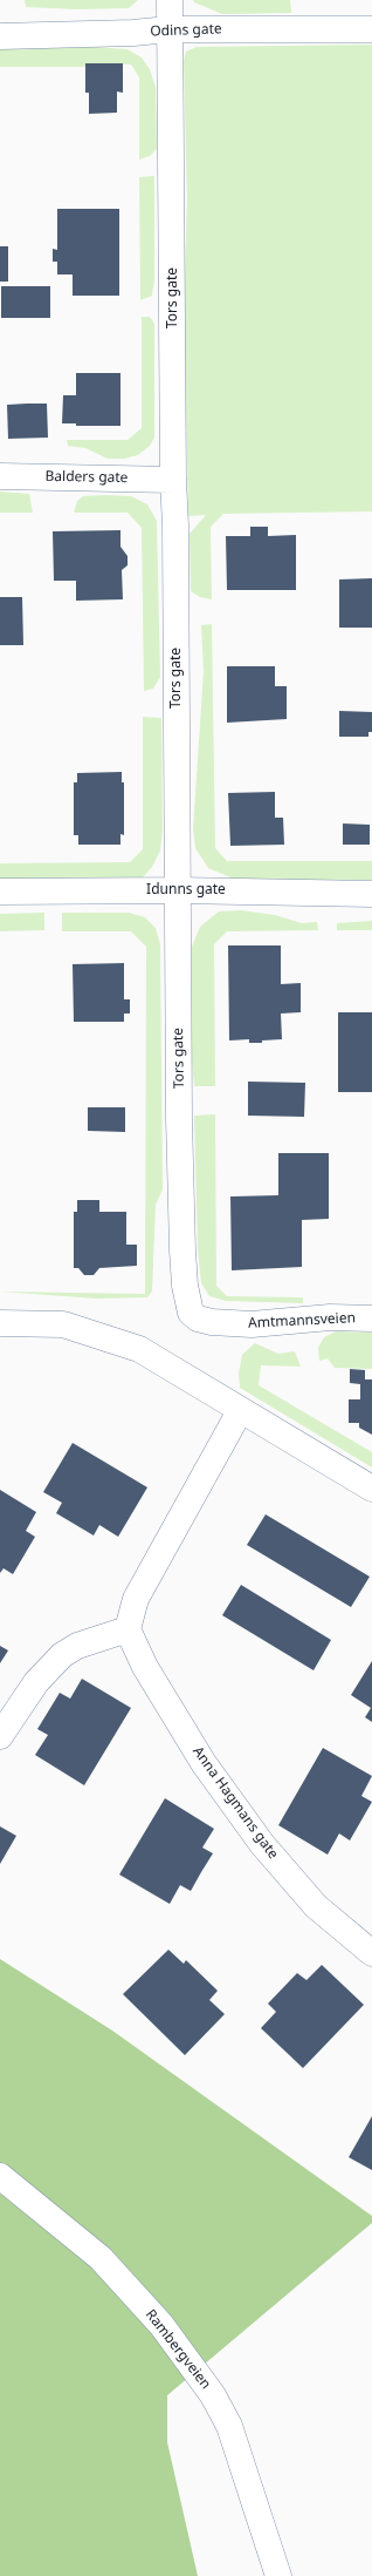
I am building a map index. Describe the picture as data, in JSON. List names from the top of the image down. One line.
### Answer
{"streets":{"street":["Odins gate","Tors gate","Balders gate","Idunns gate","Amtmannsveien","Anna Hagmans gate","Rambergveien"]},"crossings":[["Odins gate","Tors gate"],["Tors gate","Balders gate"],["Tors gate","Idunns gate"],["Tors gate","Amtmannsveien"]]}
